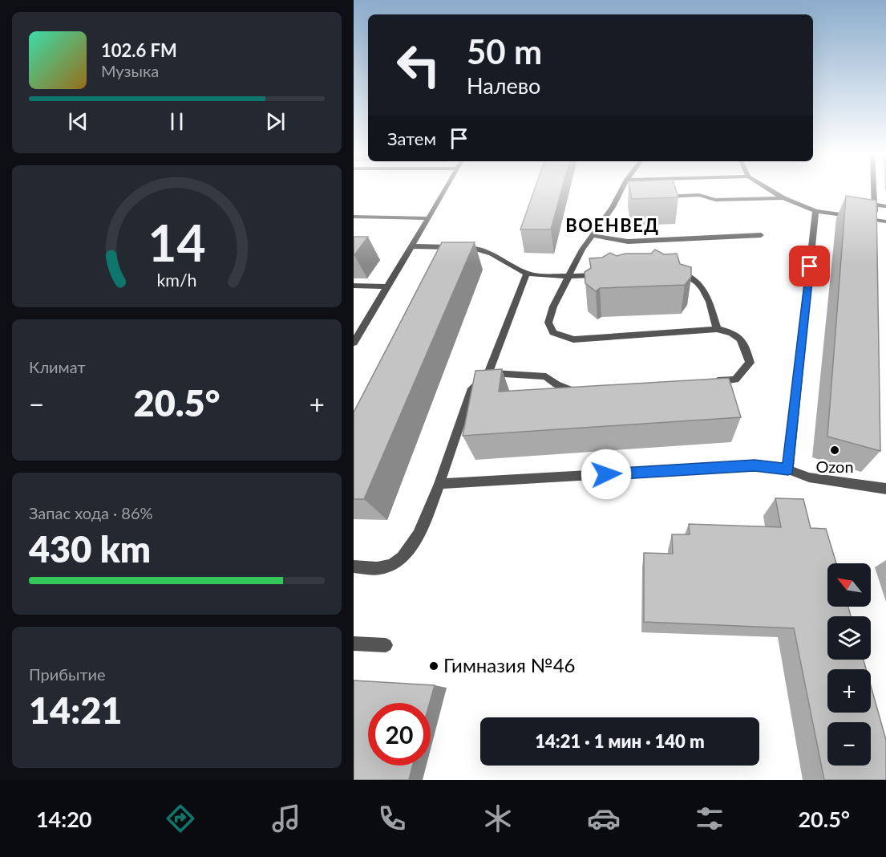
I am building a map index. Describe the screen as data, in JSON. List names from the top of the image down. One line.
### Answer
{"districts":["ВОЕНВЕД"],"places":["Ozon","Гимназия №46"],"north":"top left","page":{"turn":["50 m","Налево"],"song":["102.6 FM","Музыка"],"then":"Затем","tile":["Климат",["Запас хода · 86%","430 km"],["Прибытие","14:21"]],"heat":["−","20.5°","+"],"map_buttons":["+","−"],"limit":"20","trip":"14:21 · 1 мин · 140 m","tabs":["14:20","20.5°"],"gauge":["14","km/h"]}}
